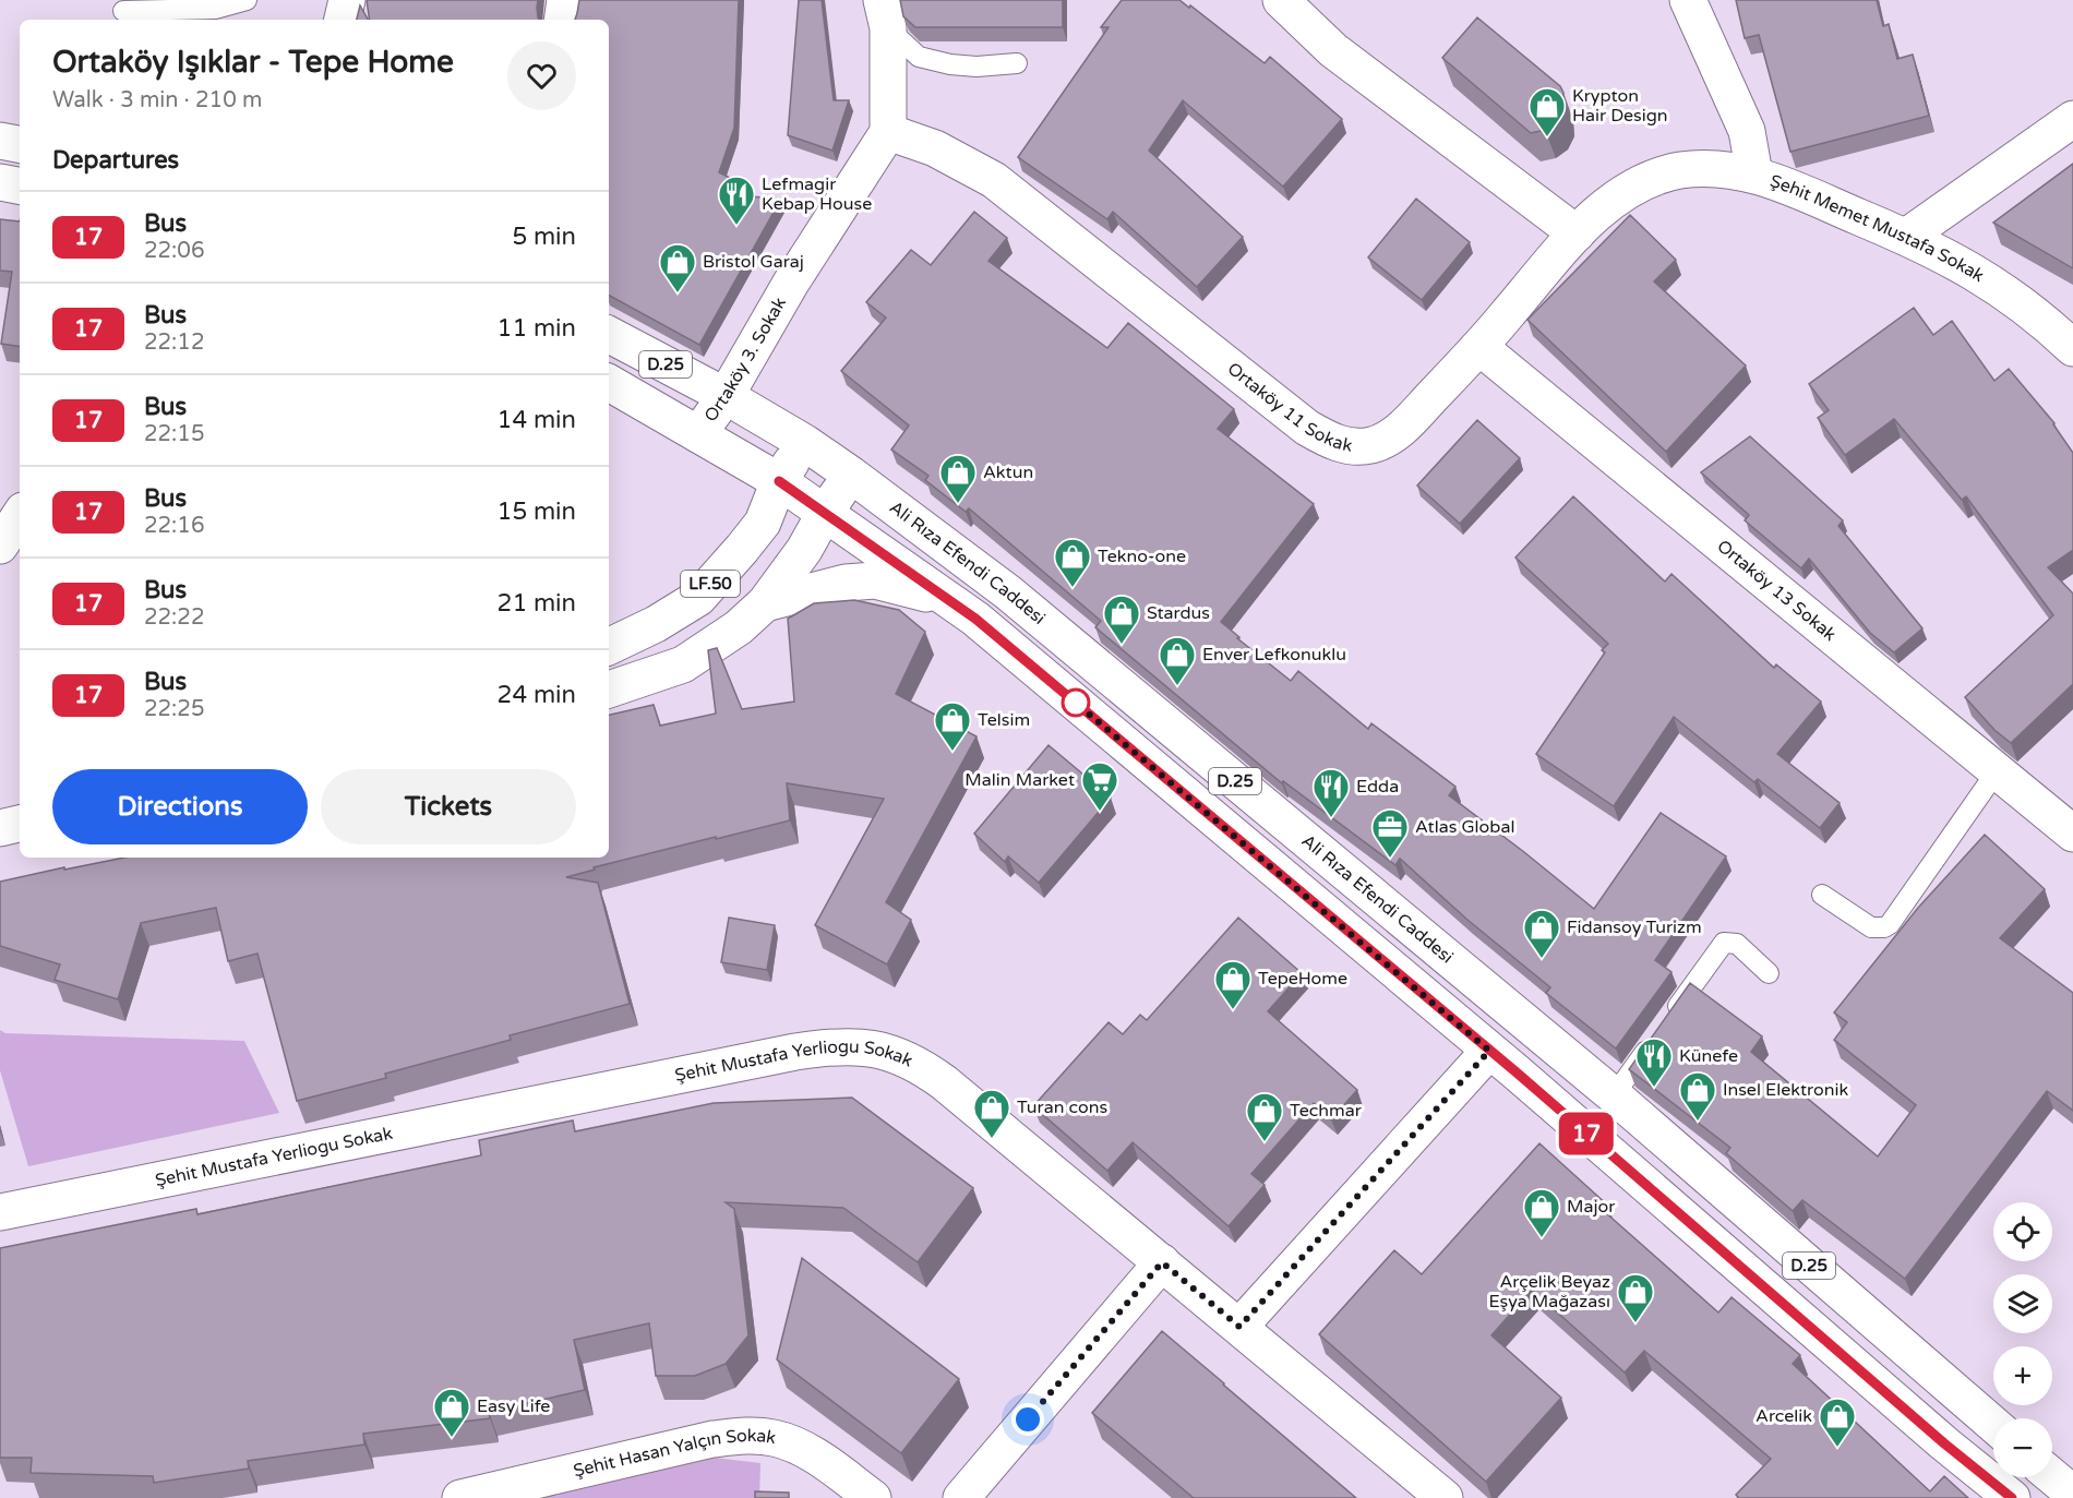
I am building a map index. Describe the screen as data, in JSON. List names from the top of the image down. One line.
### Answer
{"streets":{"street":["Şehit Memet Mustafa Sokak","Ortaköy 3. Sokak","D.25","Ortaköy 11 Sokak","Ali Rıza Efendi Caddesi","LF.50","Ortaköy 13 Sokak","Şehit Mustafa Yerliogu Sokak","Şehit Hasan Yalçın Sokak"]},"crossings":[["Şehit Memet Mustafa Sokak","Ortaköy 11 Sokak"],["Ortaköy 3. Sokak","D.25"],["Ortaköy 3. Sokak","Ortaköy 11 Sokak"],["Ortaköy 3. Sokak","Ali Rıza Efendi Caddesi"],["D.25","Ali Rıza Efendi Caddesi"],["D.25","LF.50"],["Ortaköy 11 Sokak","Ortaköy 13 Sokak"],["Ali Rıza Efendi Caddesi","LF.50"]],"places":{"shop":["Krypton Hair Design","Bristol Garaj","Aktun","Tekno-one","Stardus","Enver Lefkonuklu","Telsim","Fidansoy Turizm","TepeHome","Insel Elektronik","Turan cons","Techmar","Major","Arçelik Beyaz Eşya Mağazası","Easy Life","Arcelik"],"restaurant":["Lefmagir Kebap House","Edda","Künefe"],"supermarket":["Malin Market"],"office":["Atlas Global"]},"lines":["bus line 17"],"page":{"on_map":"17","heading":[["Ortaköy Işıklar - Tepe Home","Walk · 3 min · 210 m"],"Departures"],"list":[{"mark":"17","name":"Bus","note":"22:06","value":"5 min"},{"mark":"17","name":"Bus","note":"22:12","value":"11 min"},{"mark":"17","name":"Bus","note":"22:15","value":"14 min"},{"mark":"17","name":"Bus","note":"22:16","value":"15 min"},{"mark":"17","name":"Bus","note":"22:22","value":"21 min"},{"mark":"17","name":"Bus","note":"22:25","value":"24 min"}],"buttons":["Directions","Tickets"],"map_buttons":["+","−"]}}
